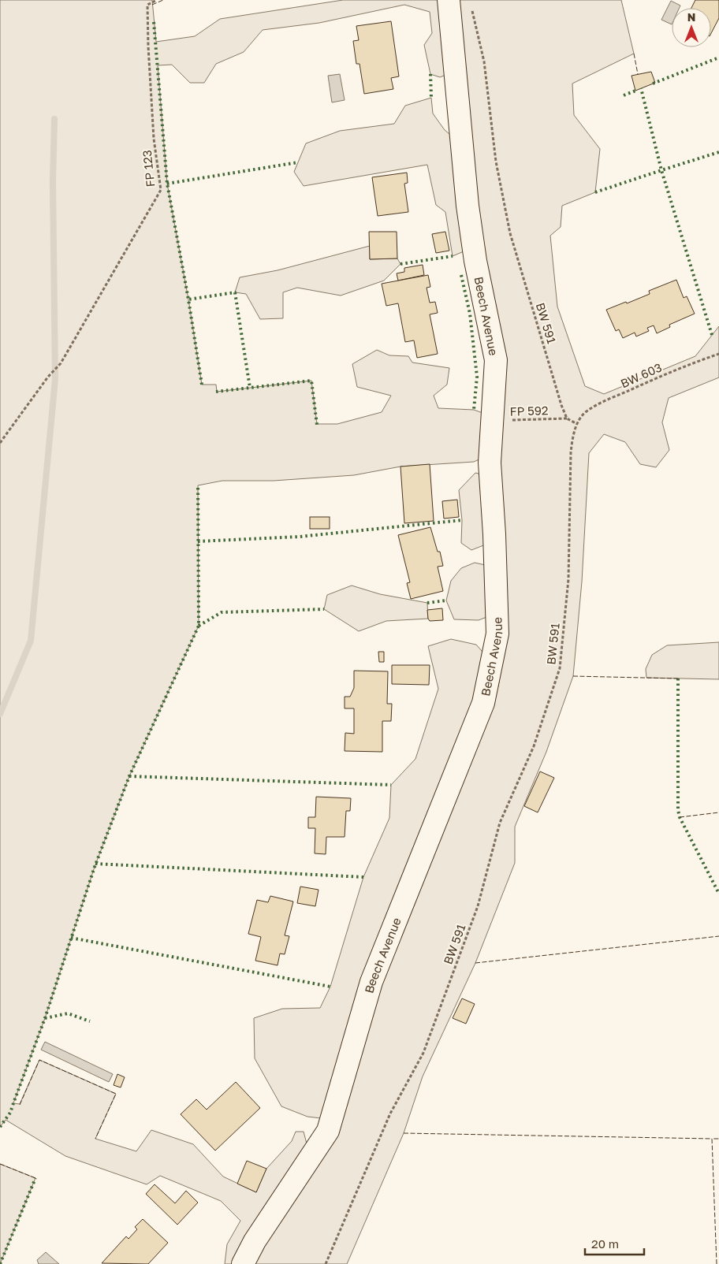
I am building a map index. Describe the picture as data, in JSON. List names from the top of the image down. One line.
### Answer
{"streets":{"street":["Beech Avenue"],"path":["FP 123","BW 591","BW 603","FP 592"]},"crossings":[["Beech Avenue","FP 592"],["BW 591","BW 603"],["BW 591","FP 592"]],"scale_bar":"20 m","north":"top"}
